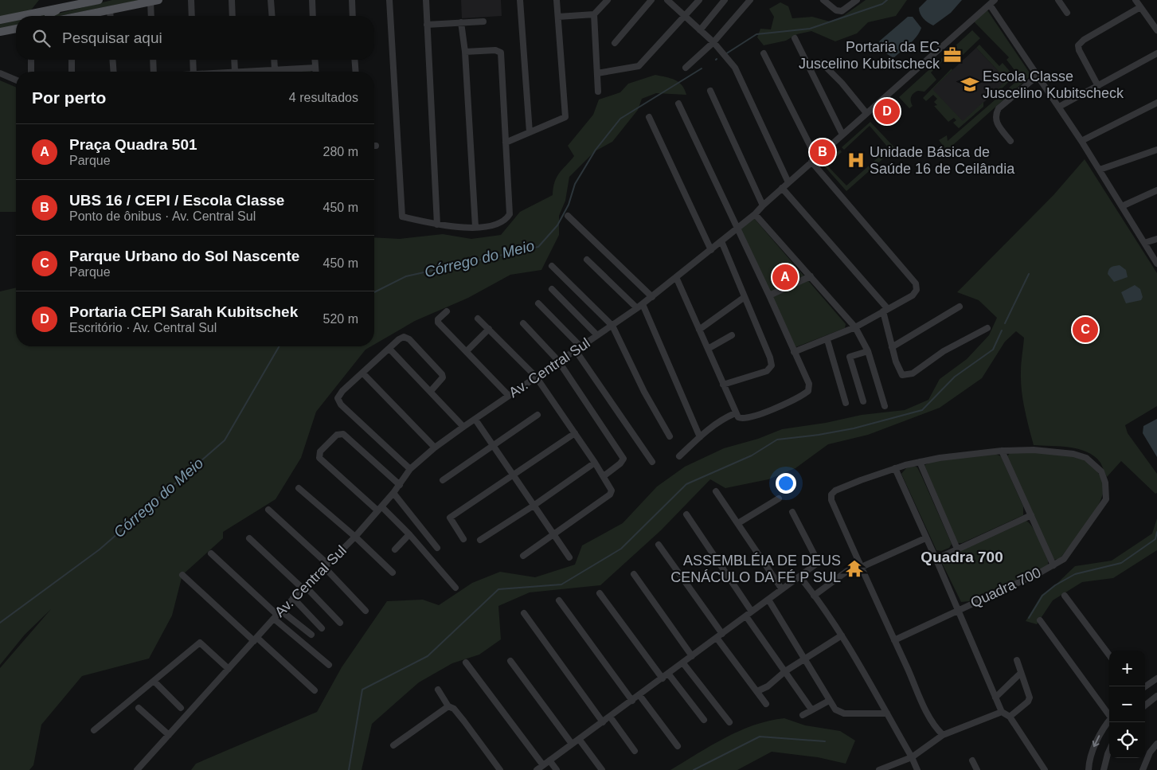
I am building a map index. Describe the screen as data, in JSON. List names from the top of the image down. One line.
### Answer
{"streets":{"street":["Av. Central Sul","Quadra 700"]},"districts":["Quadra 700"],"water":["Córrego do Meio"],"places":{"office":["Portaria da EC Juscelino Kubitscheck"],"school or university":["Escola Classe Juscelino Kubitscheck"],"hospital":["Unidade Básica de Saúde 16 de Ceilândia"],"temple":["ASSEMBLÉIA DE DEUS CENÁCULO DA FÉ P SUL"]},"page":{"search":"Pesquisar aqui","heading":["Por perto","4 resultados"],"pins":["D","B","A","C"],"list":[{"mark":"A","name":"Praça Quadra 501","note":"Parque","value":"280 m"},{"mark":"B","name":"UBS 16 / CEPI / Escola Classe","note":"Ponto de ônibus · Av. Central Sul","value":"450 m"},{"mark":"C","name":"Parque Urbano do Sol Nascente","note":"Parque","value":"450 m"},{"mark":"D","name":"Portaria CEPI Sarah Kubitschek","note":"Escritório · Av. Central Sul","value":"520 m"}],"map_buttons":["+","−"]}}
